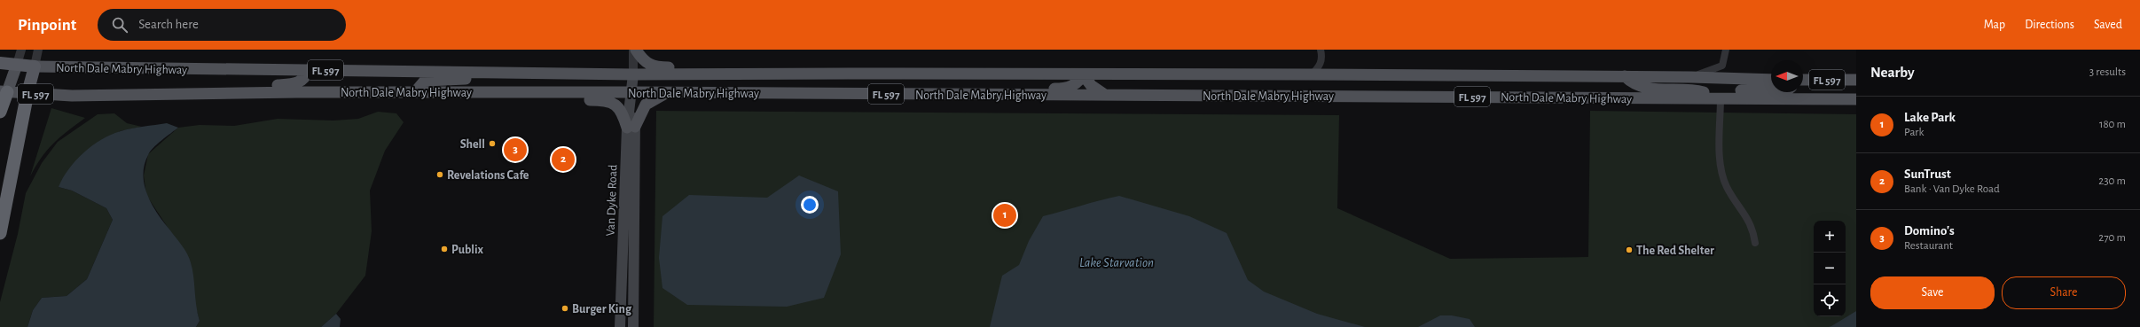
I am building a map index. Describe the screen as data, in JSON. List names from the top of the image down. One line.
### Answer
{"streets":{"highway":["North Dale Mabry Highway","FL 597"],"main road":["Van Dyke Road"]},"crossings":[["North Dale Mabry Highway","Van Dyke Road"]],"water":["Lake Starvation"],"places":["Shell","Revelations Cafe","Publix","The Red Shelter","Burger King"],"north":"left","page":{"header":"Pinpoint","search":"Search here","nav":["Map","Directions","Saved"],"heading":["Nearby","3 results"],"list":[{"mark":"1","name":"Lake Park","note":"Park","value":"180 m"},{"mark":"2","name":"SunTrust","note":"Bank · Van Dyke Road","value":"230 m"},{"mark":"3","name":"Domino's","note":"Restaurant","value":"270 m"}],"pins":["3","2","1"],"map_buttons":["+","−"],"buttons":["Save","Share"]}}
